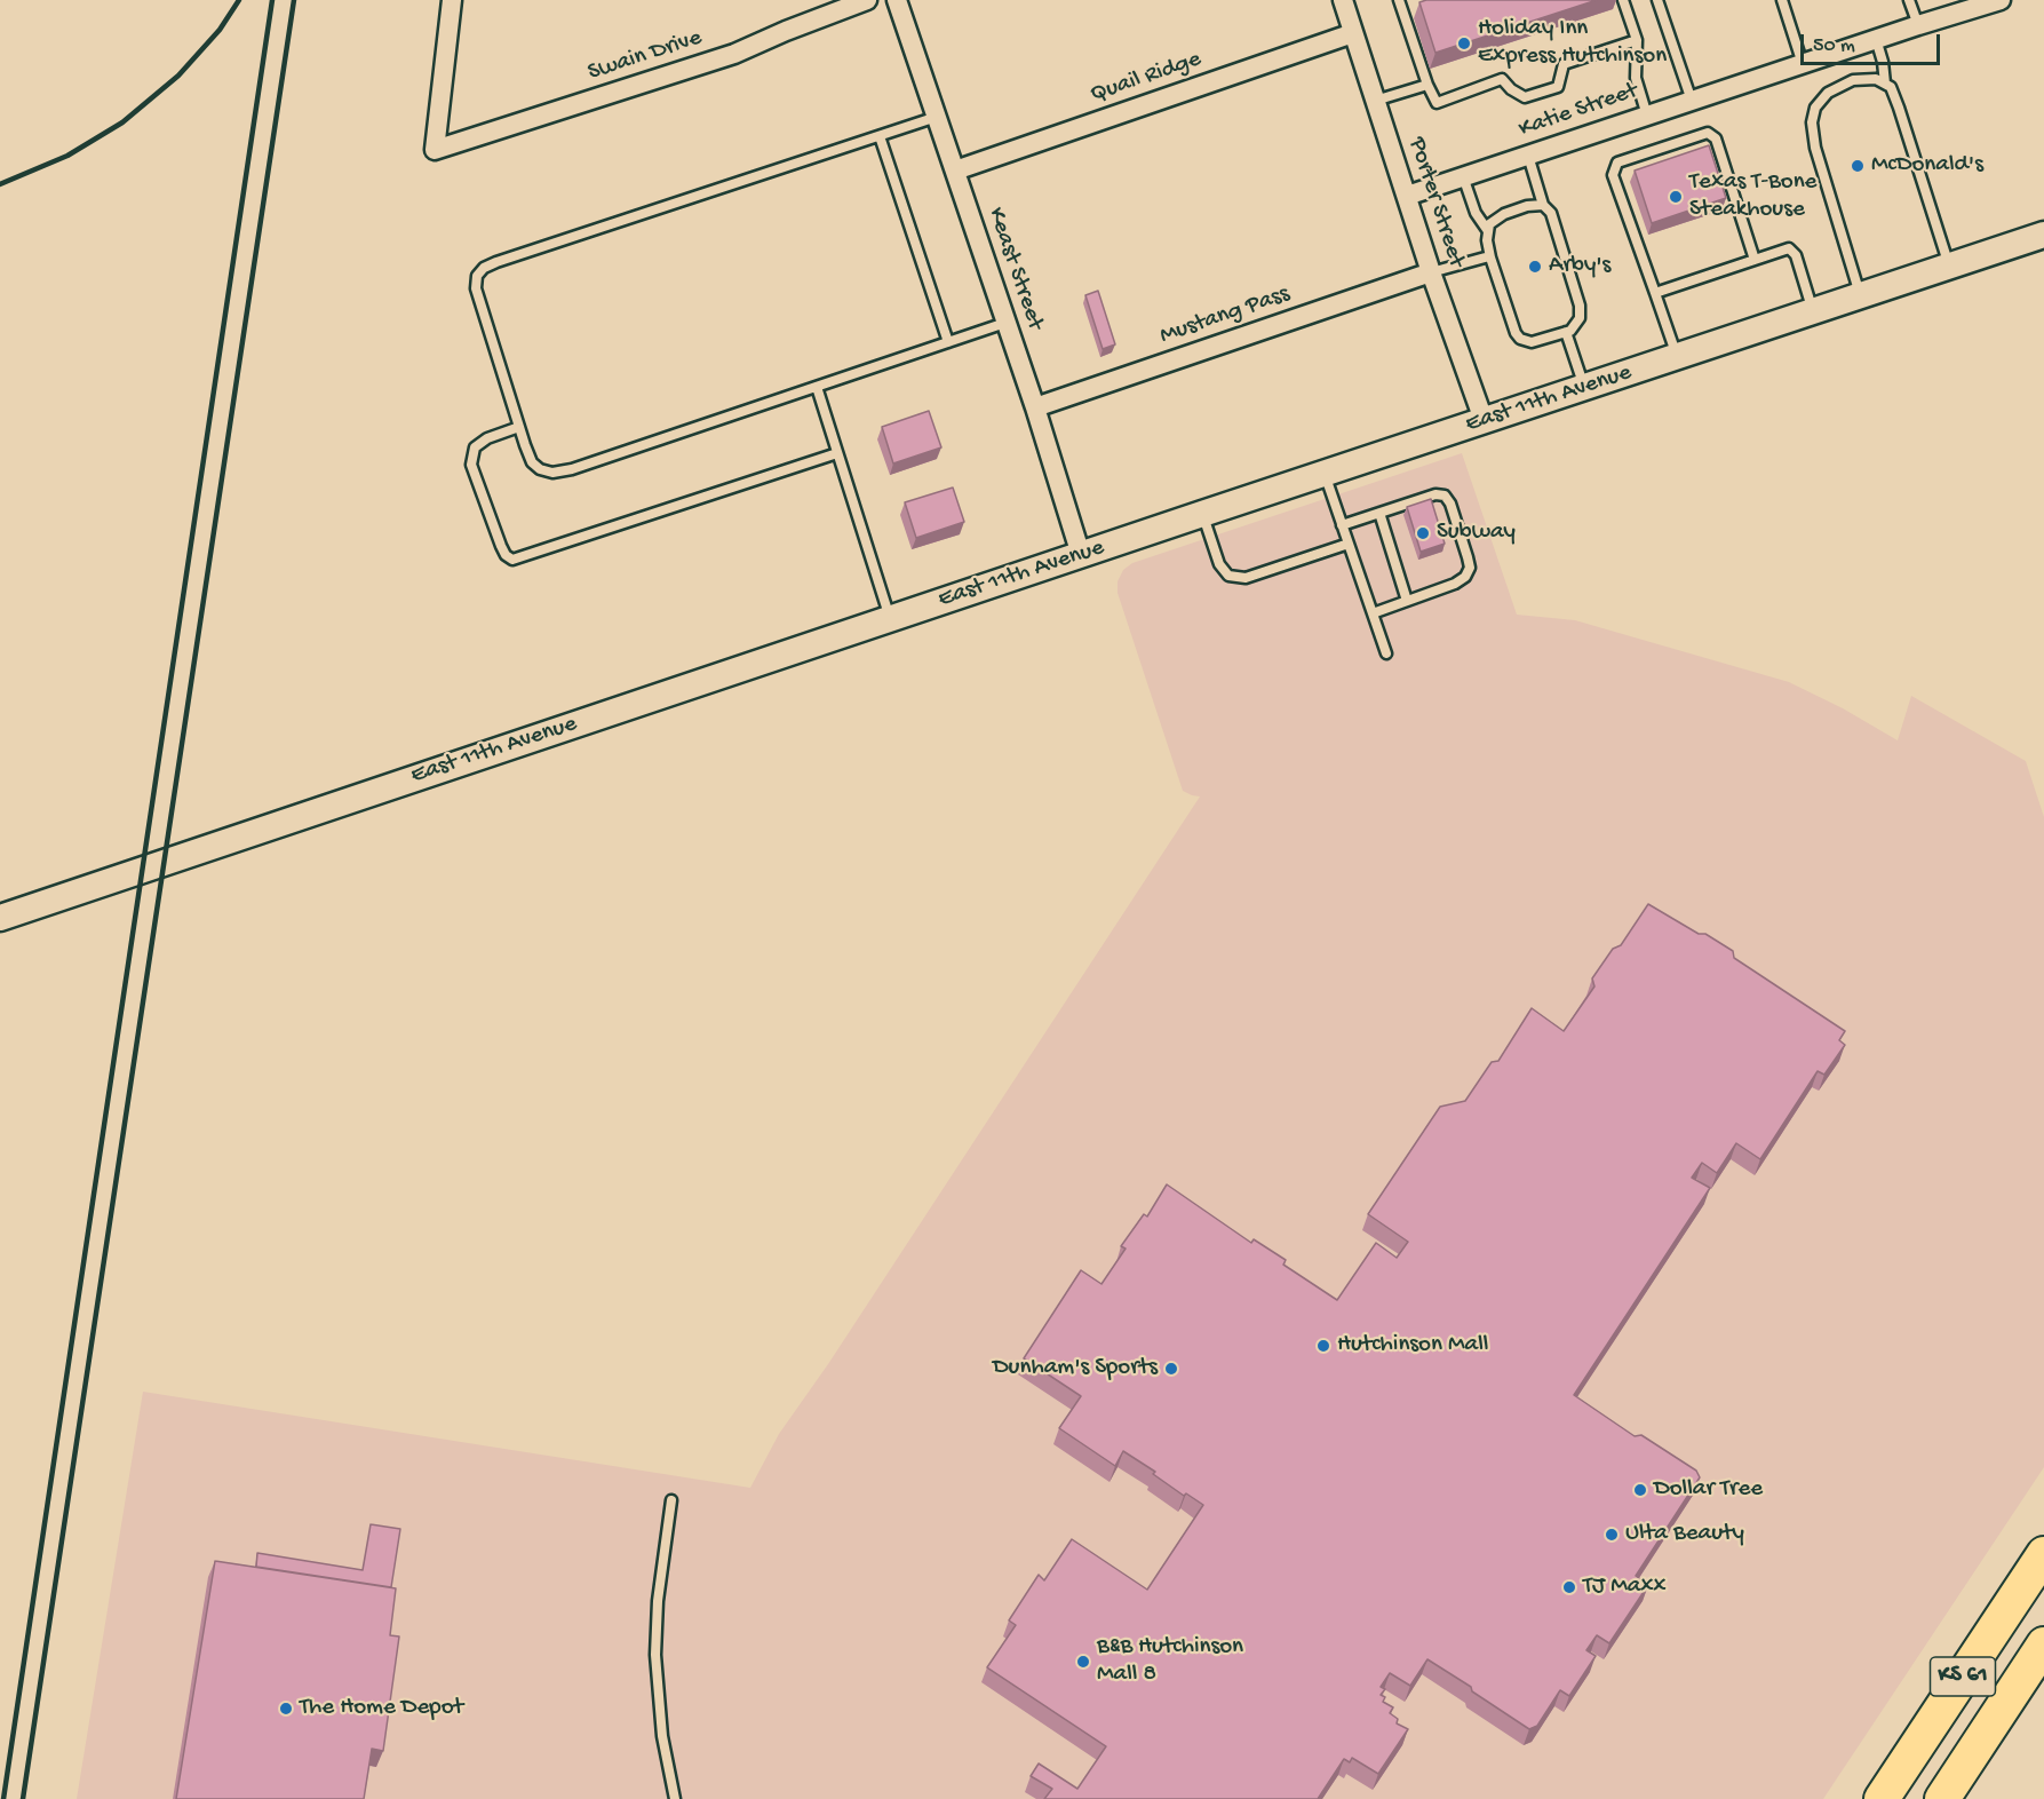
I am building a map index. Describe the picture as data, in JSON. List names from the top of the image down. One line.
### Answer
{"streets":{"highway":["KS 61"],"street":["Swain Drive","Quail Ridge","Katie Street","Porter Street","Keast Street","Mustang Pass","East 11th Avenue"]},"crossings":[["Quail Ridge","Porter Street"],["Quail Ridge","Keast Street"],["Katie Street","Porter Street"],["Porter Street","Mustang Pass"],["Porter Street","East 11th Avenue"],["Keast Street","Mustang Pass"],["Keast Street","East 11th Avenue"]],"places":["Holiday Inn Express Hutchinson","McDonald's","Texas T-Bone Steakhouse","Arby's","Subway","Hutchinson Mall","Dunham's Sports","Dollar Tree","Ulta Beauty","TJ Maxx","B&B Hutchinson Mall 8","The Home Depot"],"scale_bar":"50 m"}
